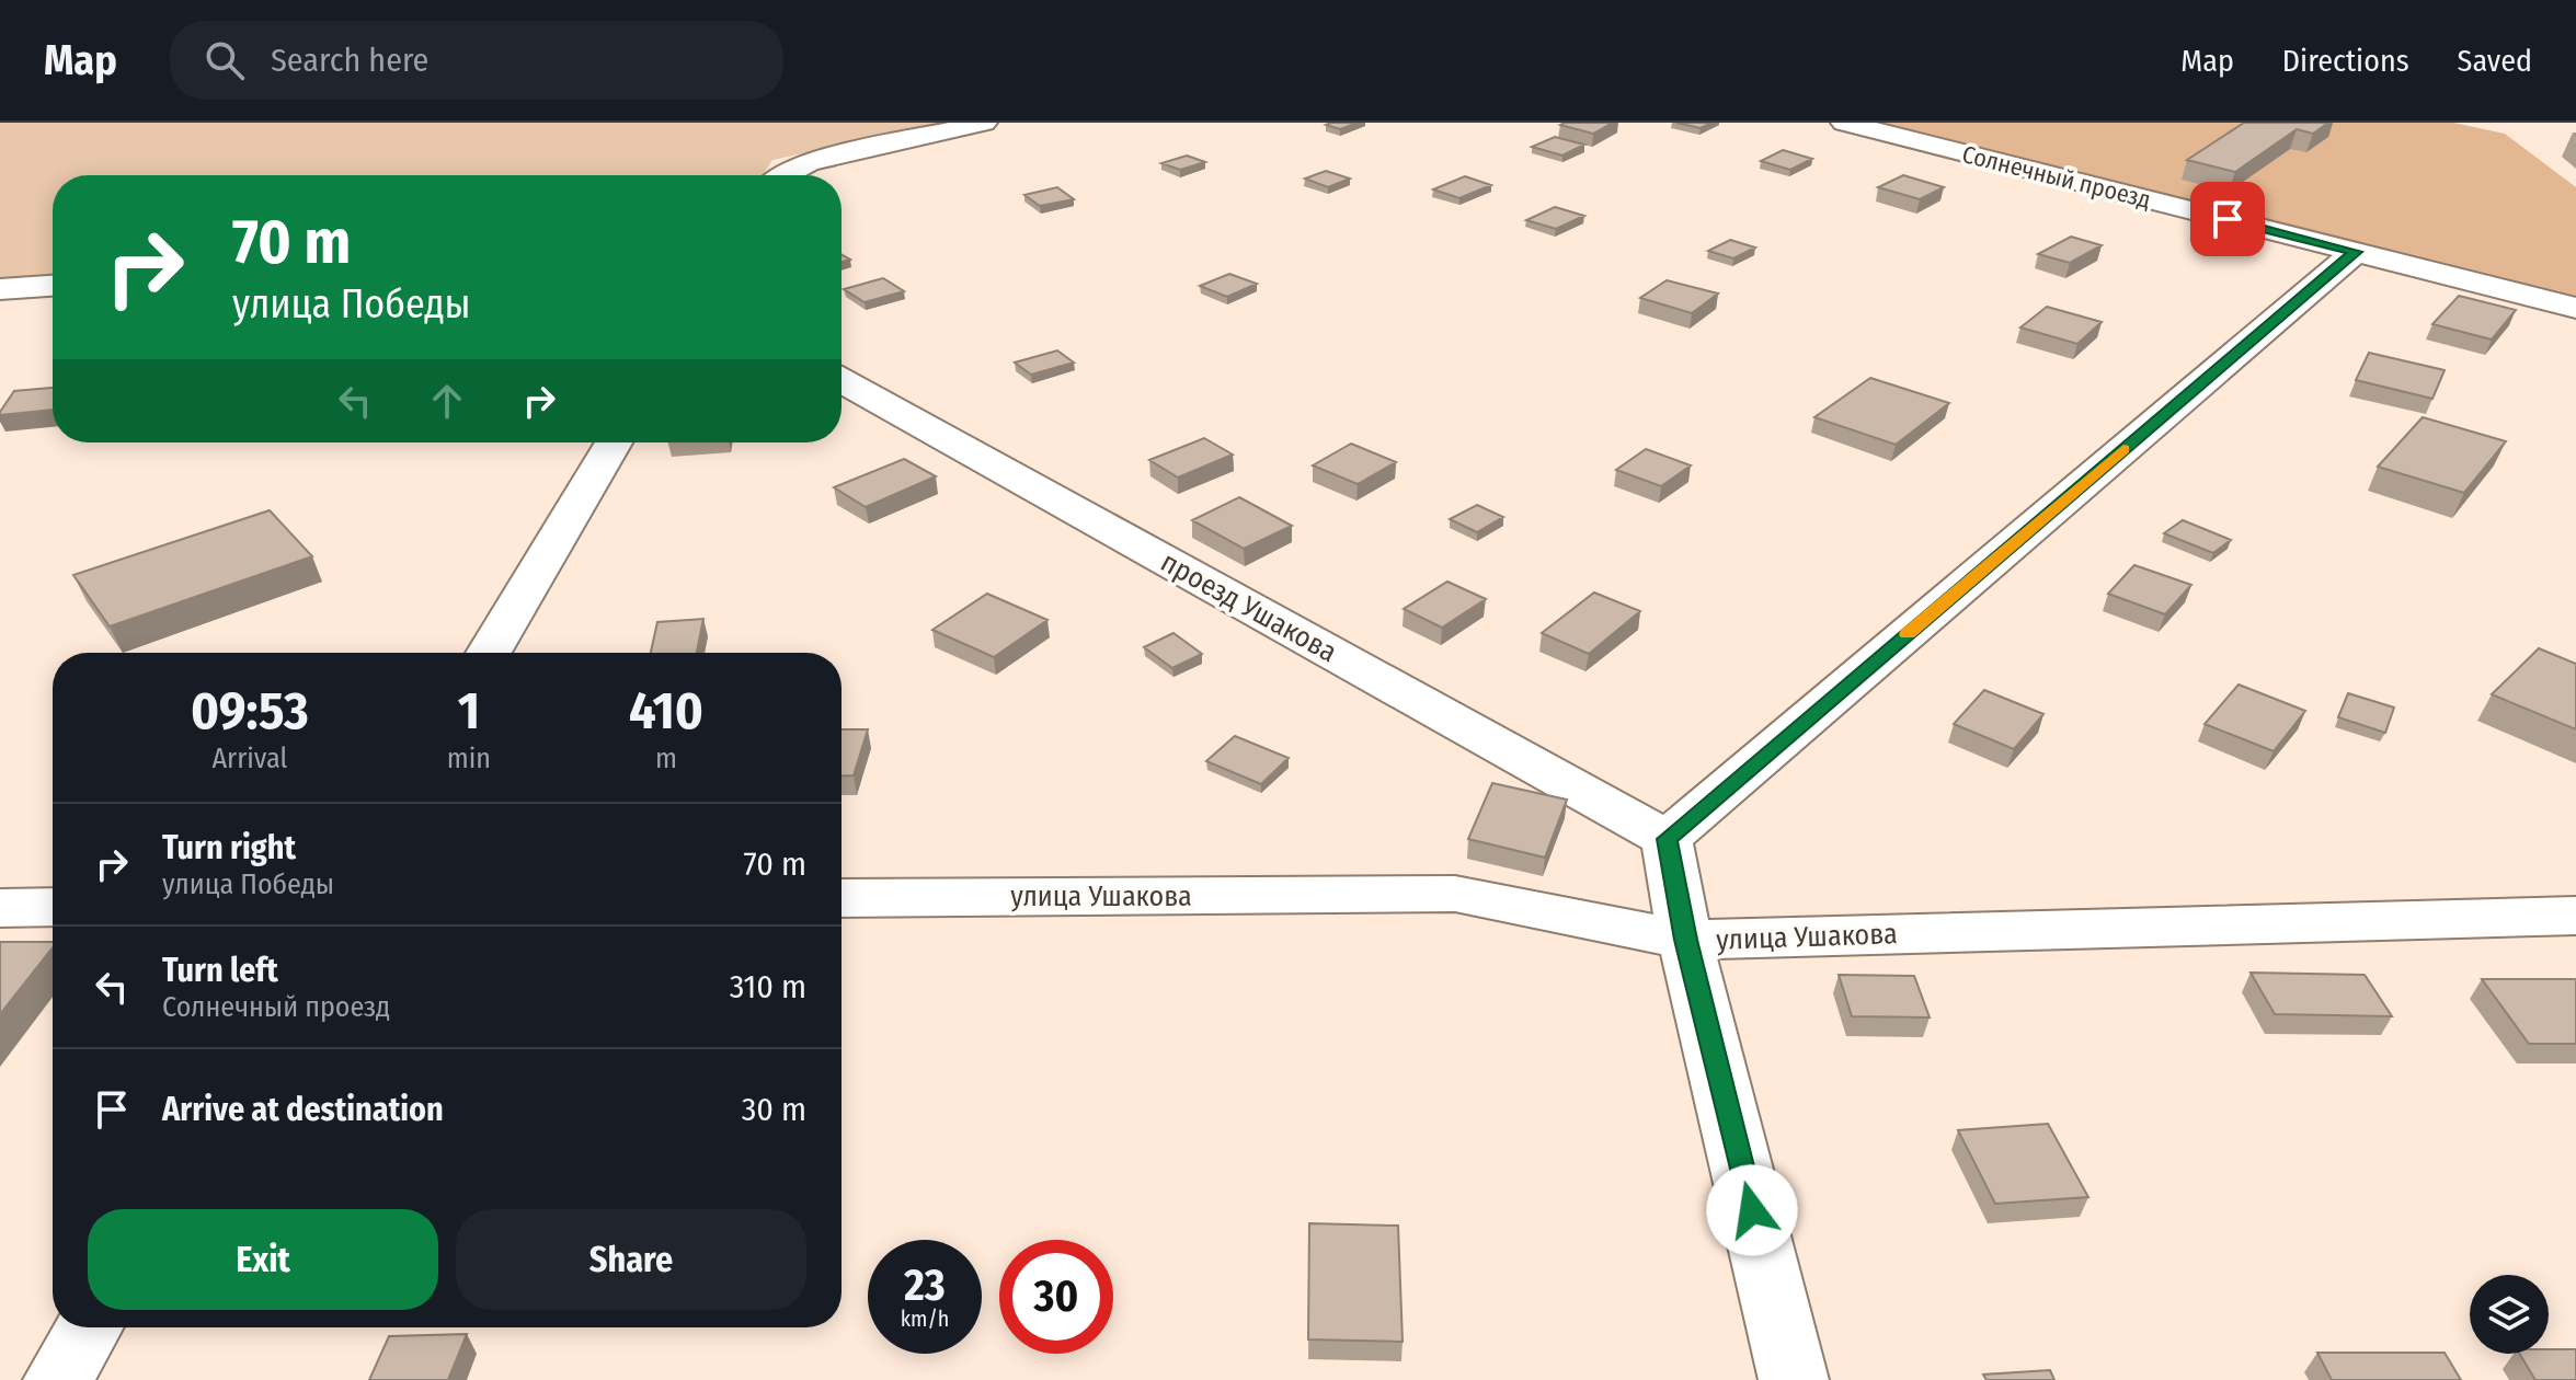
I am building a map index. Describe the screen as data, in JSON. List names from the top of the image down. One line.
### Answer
{"streets":{"street":["Солнечный проезд","проезд Ушакова","улица Ушакова"]},"page":{"header":"Map","search":"Search here","nav":["Map","Directions","Saved"],"turn":["70 m","улица Победы"],"eta":["09:53","Arrival","1","min","410","m"],"list":[{"name":"Turn right","note":"улица Победы","value":"70 m"},{"name":"Turn left","note":"Солнечный проезд","value":"310 m"},{"name":"Arrive at destination","value":"30 m"}],"buttons":["Exit","Share"],"speed":"23 km/h","limit":"30"}}
